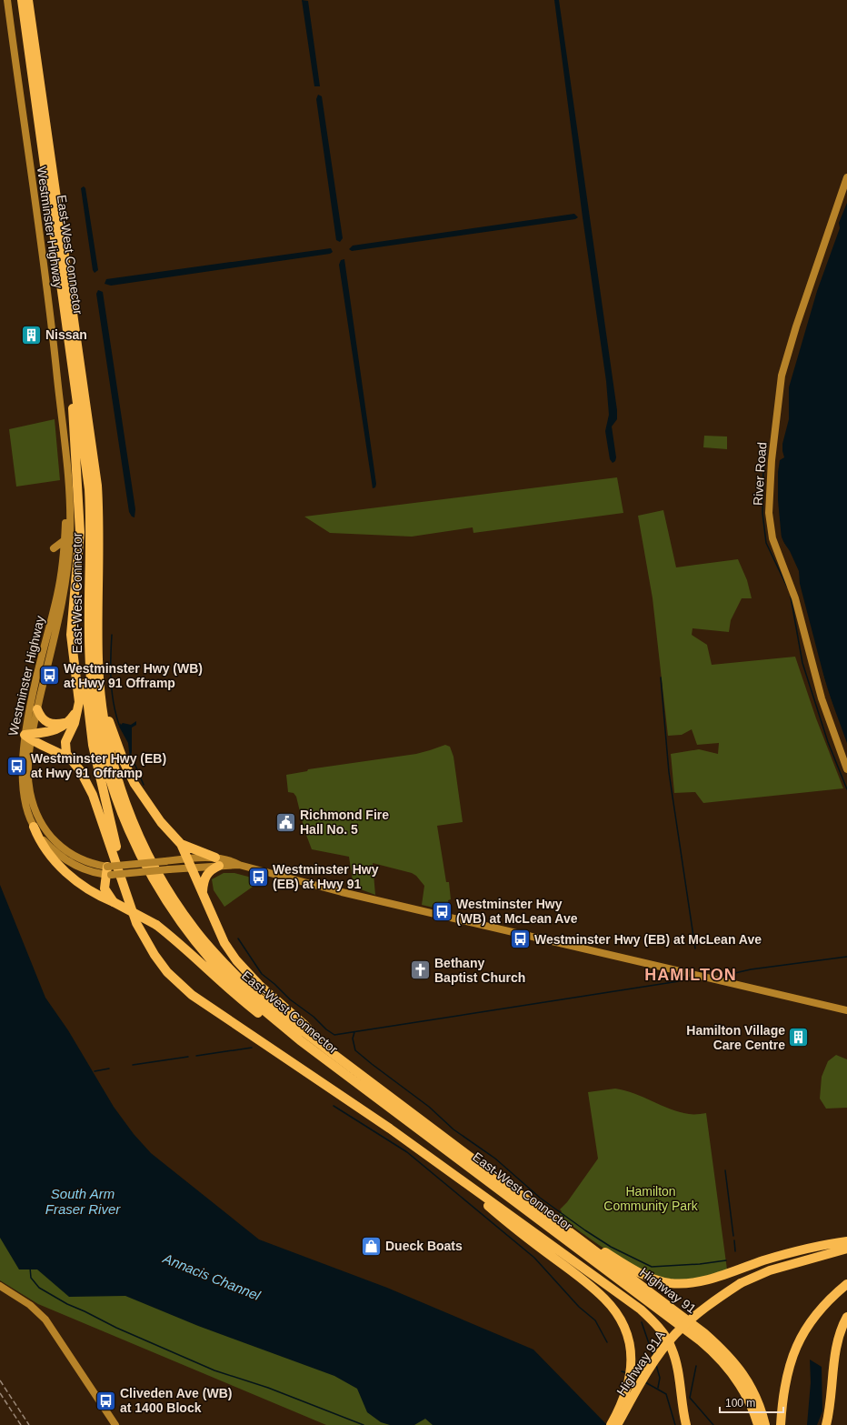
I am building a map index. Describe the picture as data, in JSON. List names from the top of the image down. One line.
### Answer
{"streets":{"highway":["East-West Connector","Highway 91","Highway 91A"],"main road":["Westminster Highway","River Road"]},"crossings":[["East-West Connector","Highway 91"]],"districts":["HAMILTON"],"water":["South Arm Fraser River","Annacis Channel"],"parks":["Hamilton Community Park"],"places":{"building":["Nissan","Hamilton Village Care Centre"],"bus stop":["Westminster Hwy (WB) at Hwy 91 Offramp","Westminster Hwy (EB) at Hwy 91 Offramp","Westminster Hwy (EB) at Hwy 91","Westminster Hwy (WB) at McLean Ave","Westminster Hwy (EB) at McLean Ave","Cliveden Ave (WB) at 1400 Block"],"public building":["Richmond Fire Hall No. 5"],"church":["Bethany Baptist Church"],"shop":["Dueck Boats"]},"scale_bar":"100 m"}
